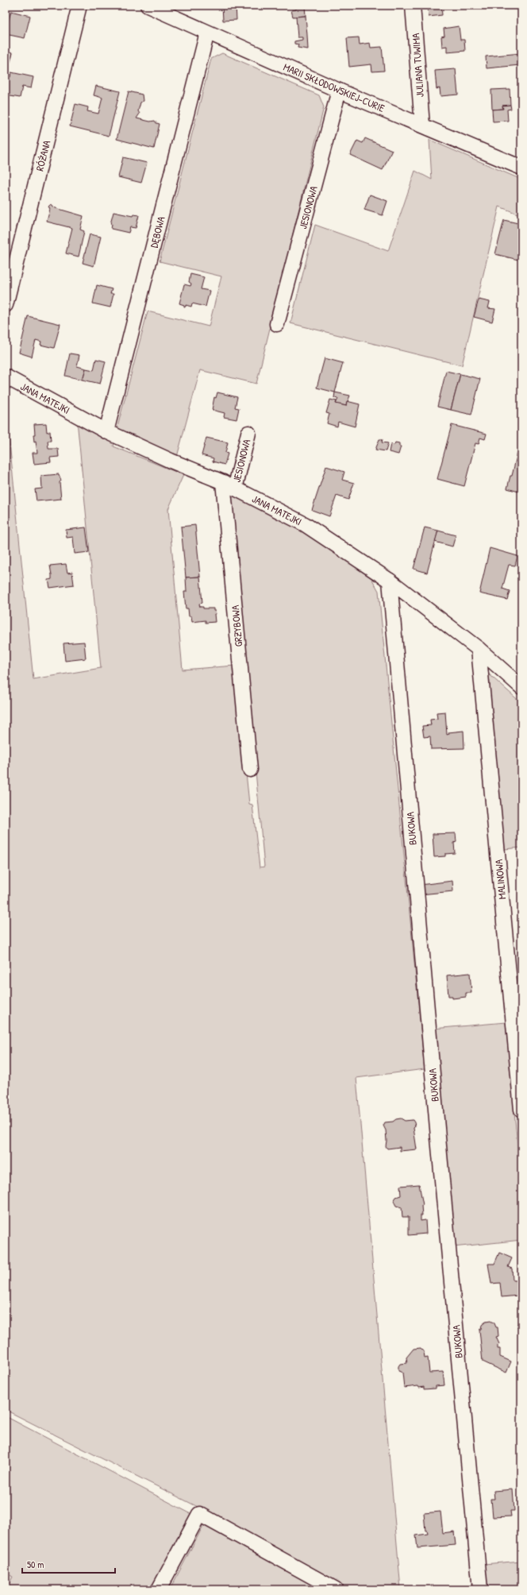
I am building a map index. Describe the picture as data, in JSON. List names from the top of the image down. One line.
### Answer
{"streets":{"street":["JULIANA TUWIMA","MARII SKŁODOWSKIEJ-CURIE","RÓŻANA","JESIONOWA","DĘBOWA","JANA MATEJKI","GRZYBOWA","BUKOWA","MALINOWA"]},"crossings":[["JULIANA TUWIMA","MARII SKŁODOWSKIEJ-CURIE"],["MARII SKŁODOWSKIEJ-CURIE","JESIONOWA"],["MARII SKŁODOWSKIEJ-CURIE","DĘBOWA"],["JESIONOWA","JANA MATEJKI"],["JESIONOWA","GRZYBOWA"],["DĘBOWA","JANA MATEJKI"],["JANA MATEJKI","GRZYBOWA"],["JANA MATEJKI","BUKOWA"],["JANA MATEJKI","MALINOWA"]],"scale_bar":"50 m"}
